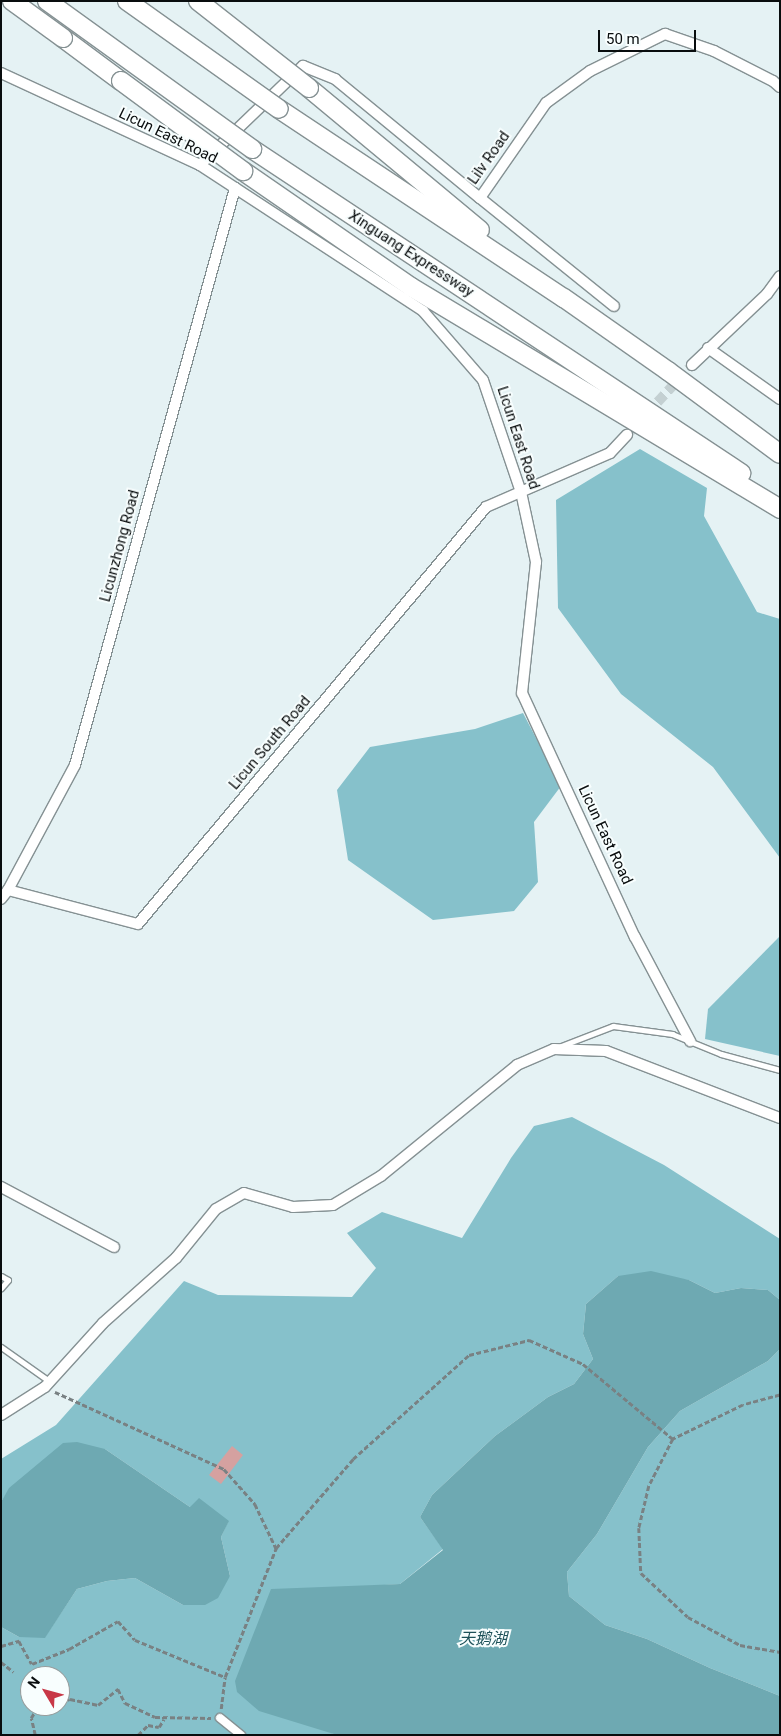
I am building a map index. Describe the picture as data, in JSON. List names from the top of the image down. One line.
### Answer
{"streets":{"highway":["Xinguang Expressway"],"street":["Licun East Road","Lilv Road","Licunzhong Road","Licun South Road"]},"crossings":[["Licun East Road","Lilv Road"],["Licun East Road","Licunzhong Road"],["Licun East Road","Licun South Road"],["Licunzhong Road","Licun South Road"]],"water":["天鹅湖"],"scale_bar":"50 m","north":"top left"}
